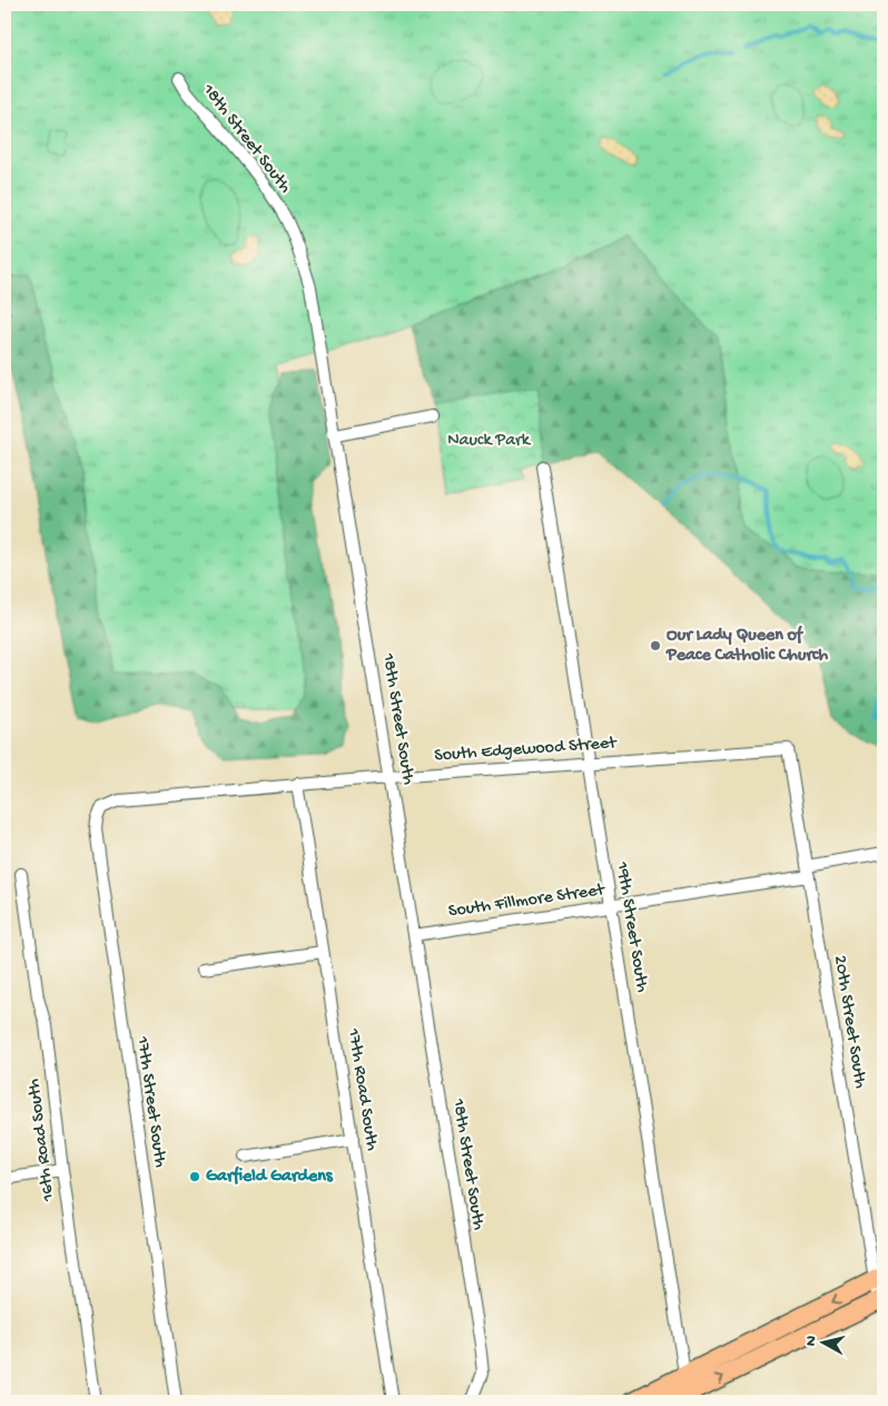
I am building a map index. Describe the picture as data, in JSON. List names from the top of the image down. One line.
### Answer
{"streets":{"street":["18th Street South","South Edgewood Street","South Fillmore Street","19th Street South","20th Street South","17th Road South","17th Street South","16th Road South"]},"crossings":[["18th Street South","South Edgewood Street"],["18th Street South","South Fillmore Street"],["South Edgewood Street","19th Street South"],["South Edgewood Street","20th Street South"],["South Edgewood Street","17th Road South"],["South Edgewood Street","17th Street South"],["South Fillmore Street","19th Street South"],["South Fillmore Street","20th Street South"]],"parks":["Nauck Park"],"places":["Our Lady Queen of Peace Catholic Church","Garfield Gardens"],"north":"left"}
